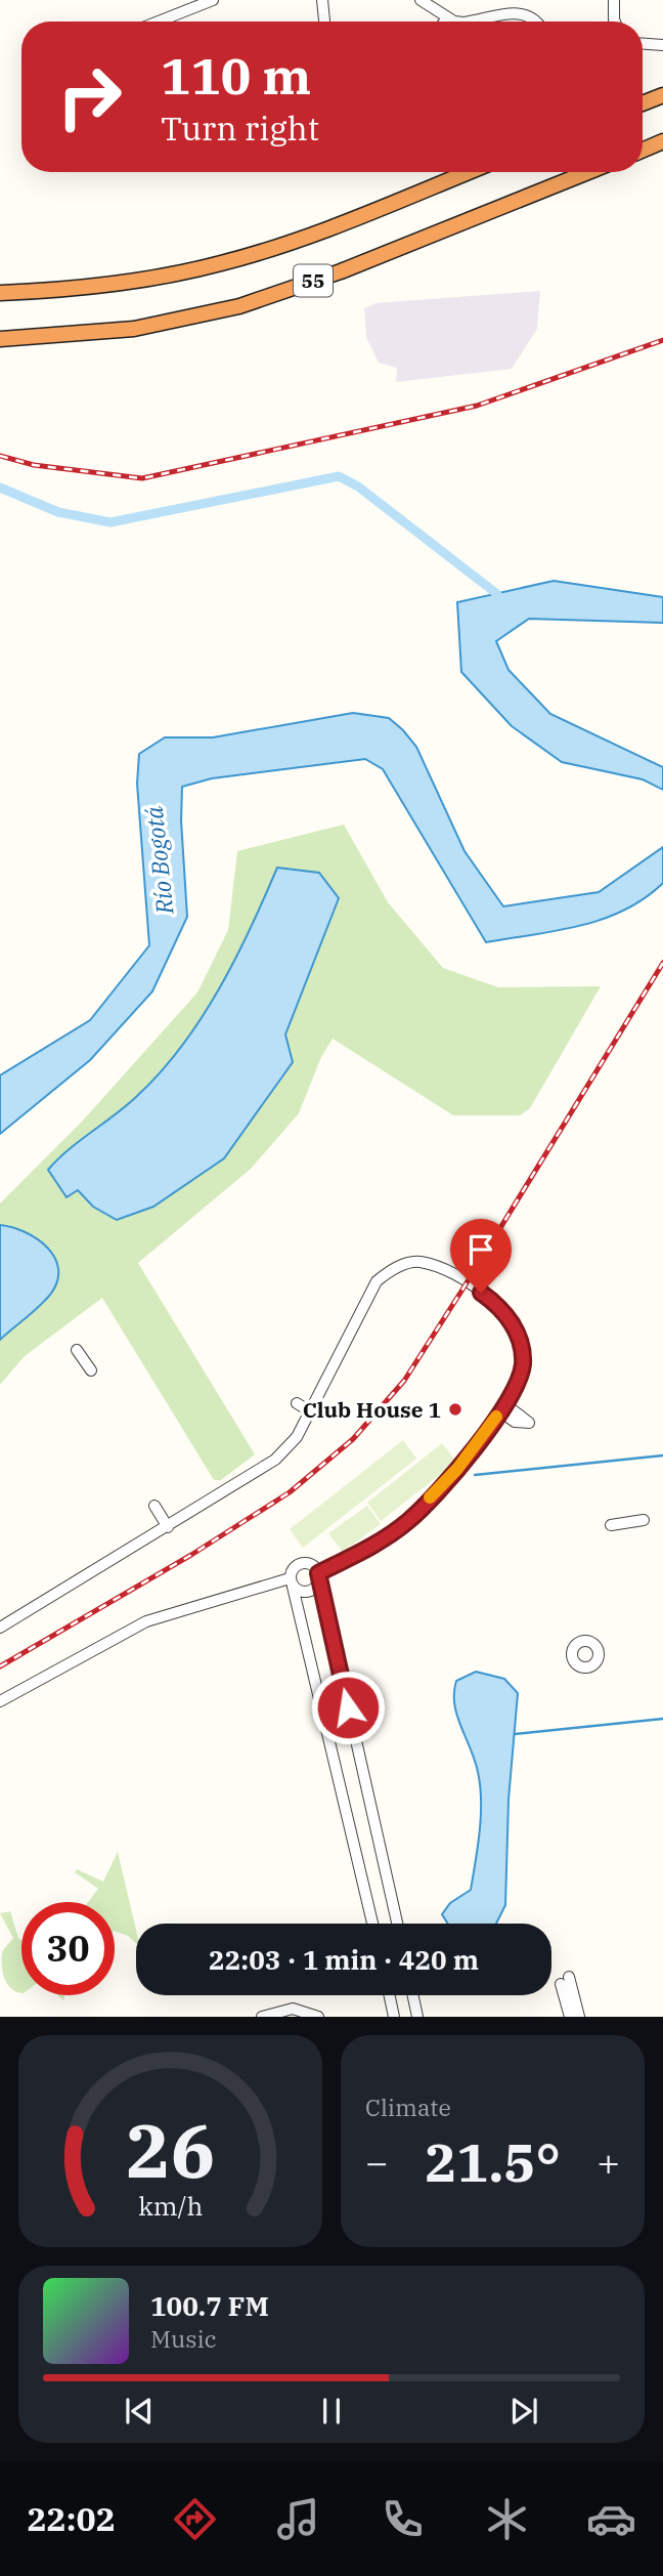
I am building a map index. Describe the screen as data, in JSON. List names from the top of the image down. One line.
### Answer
{"streets":{"highway":["55"]},"water":["Río Bogotá"],"places":["Club House 1"],"page":{"turn":["110 m","Turn right"],"limit":"30","trip":"22:03 · 1 min · 420 m","tile":"Climate","heat":["−","21.5°","+"],"song":["100.7 FM","Music"],"tabs":"22:02","gauge":["26","km/h"]}}
